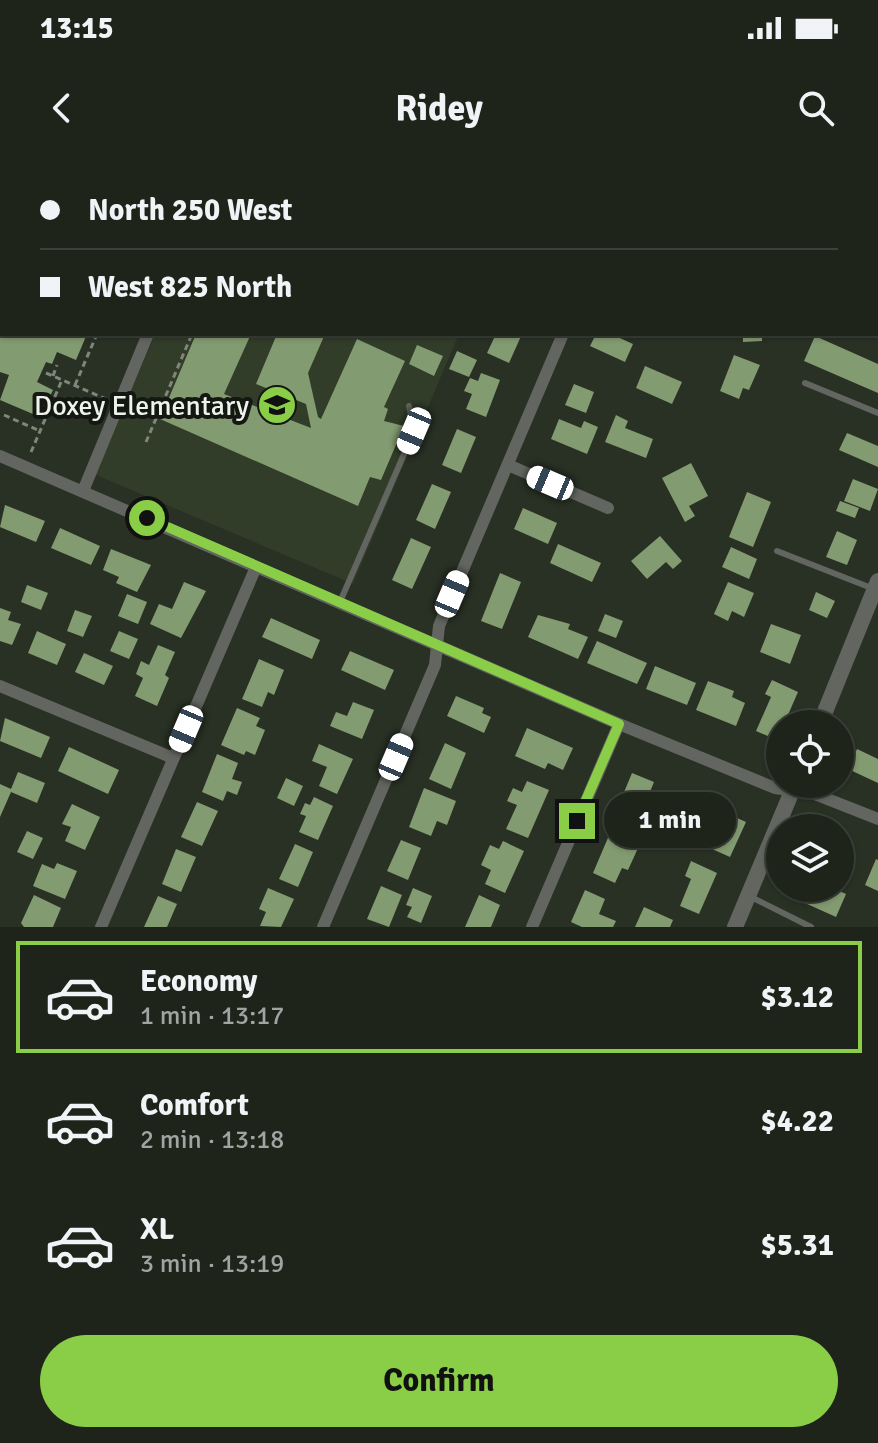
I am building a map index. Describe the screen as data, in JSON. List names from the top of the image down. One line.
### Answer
{"places":{"school or university":["Doxey Elementary"]},"page":{"status":"13:15","header":"Ridey","banner":["North 250 West","West 825 North"],"bubble":"1 min","list":[{"name":"Economy","note":"1 min · 13:17","value":"$3.12"},{"name":"Comfort","note":"2 min · 13:18","value":"$4.22"},{"name":"XL","note":"3 min · 13:19","value":"$5.31"}],"buttons":"Confirm"}}
